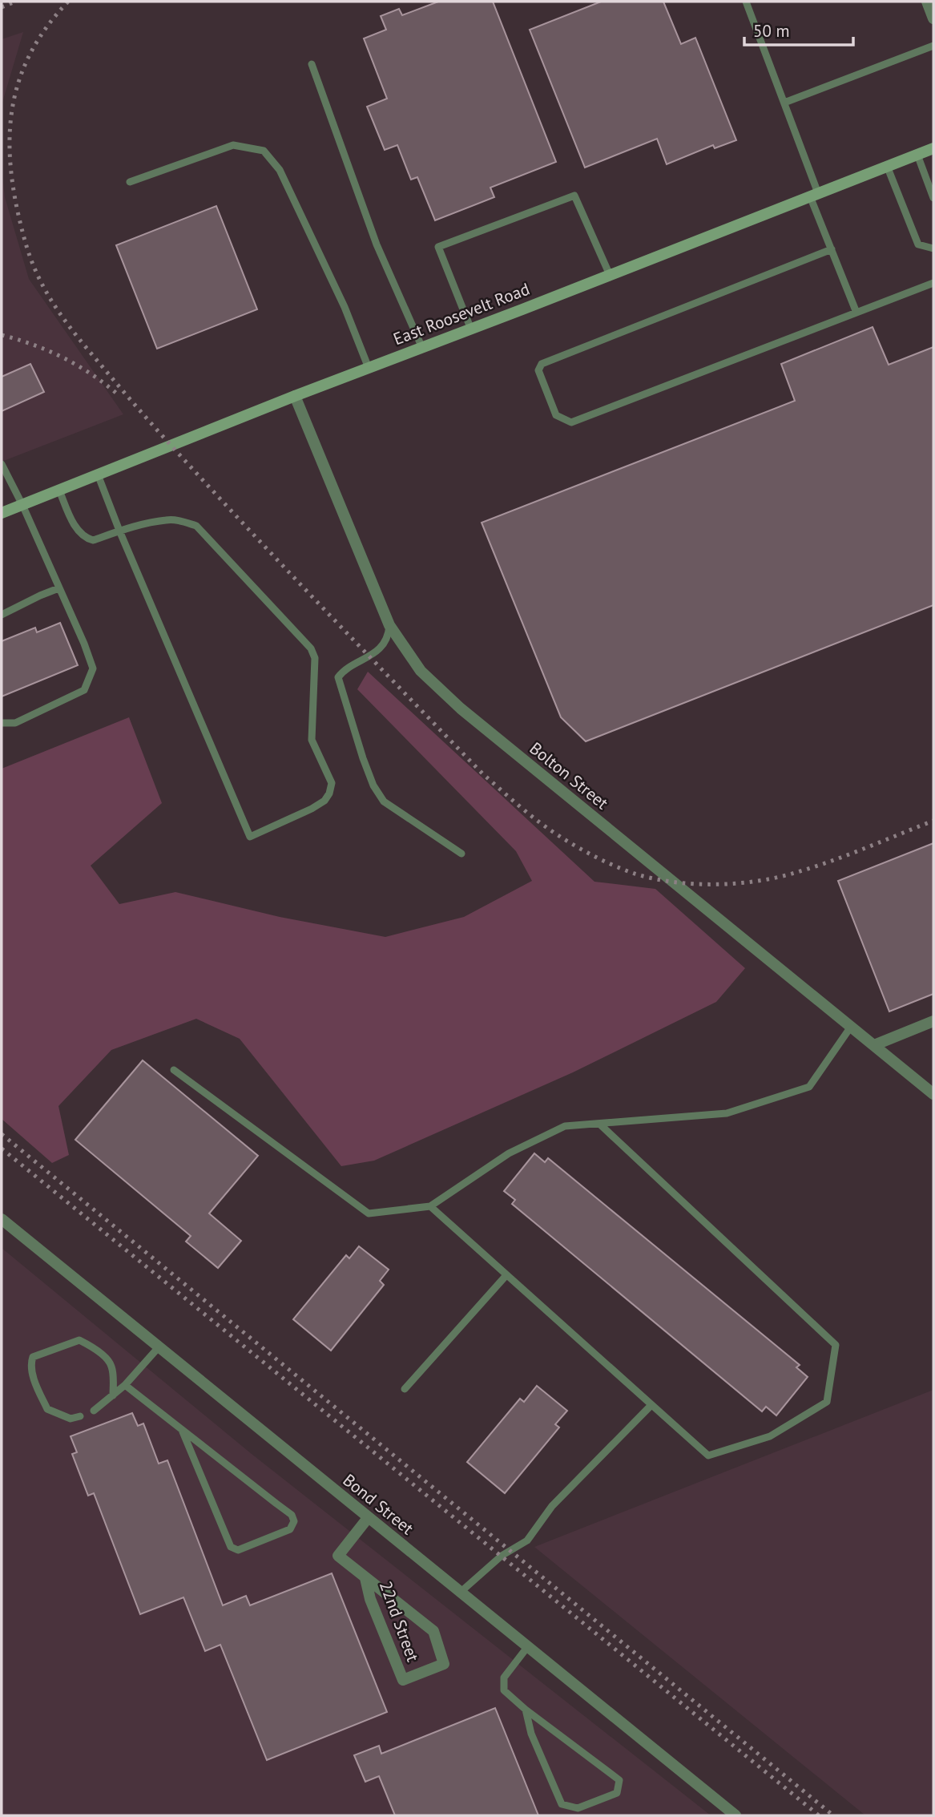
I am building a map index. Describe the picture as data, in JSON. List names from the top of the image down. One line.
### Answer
{"streets":{"main road":["East Roosevelt Road"],"street":["Bolton Street","Bond Street","22nd Street"]},"crossings":[["East Roosevelt Road","Bolton Street"],["Bond Street","22nd Street"]],"scale_bar":"50 m"}
